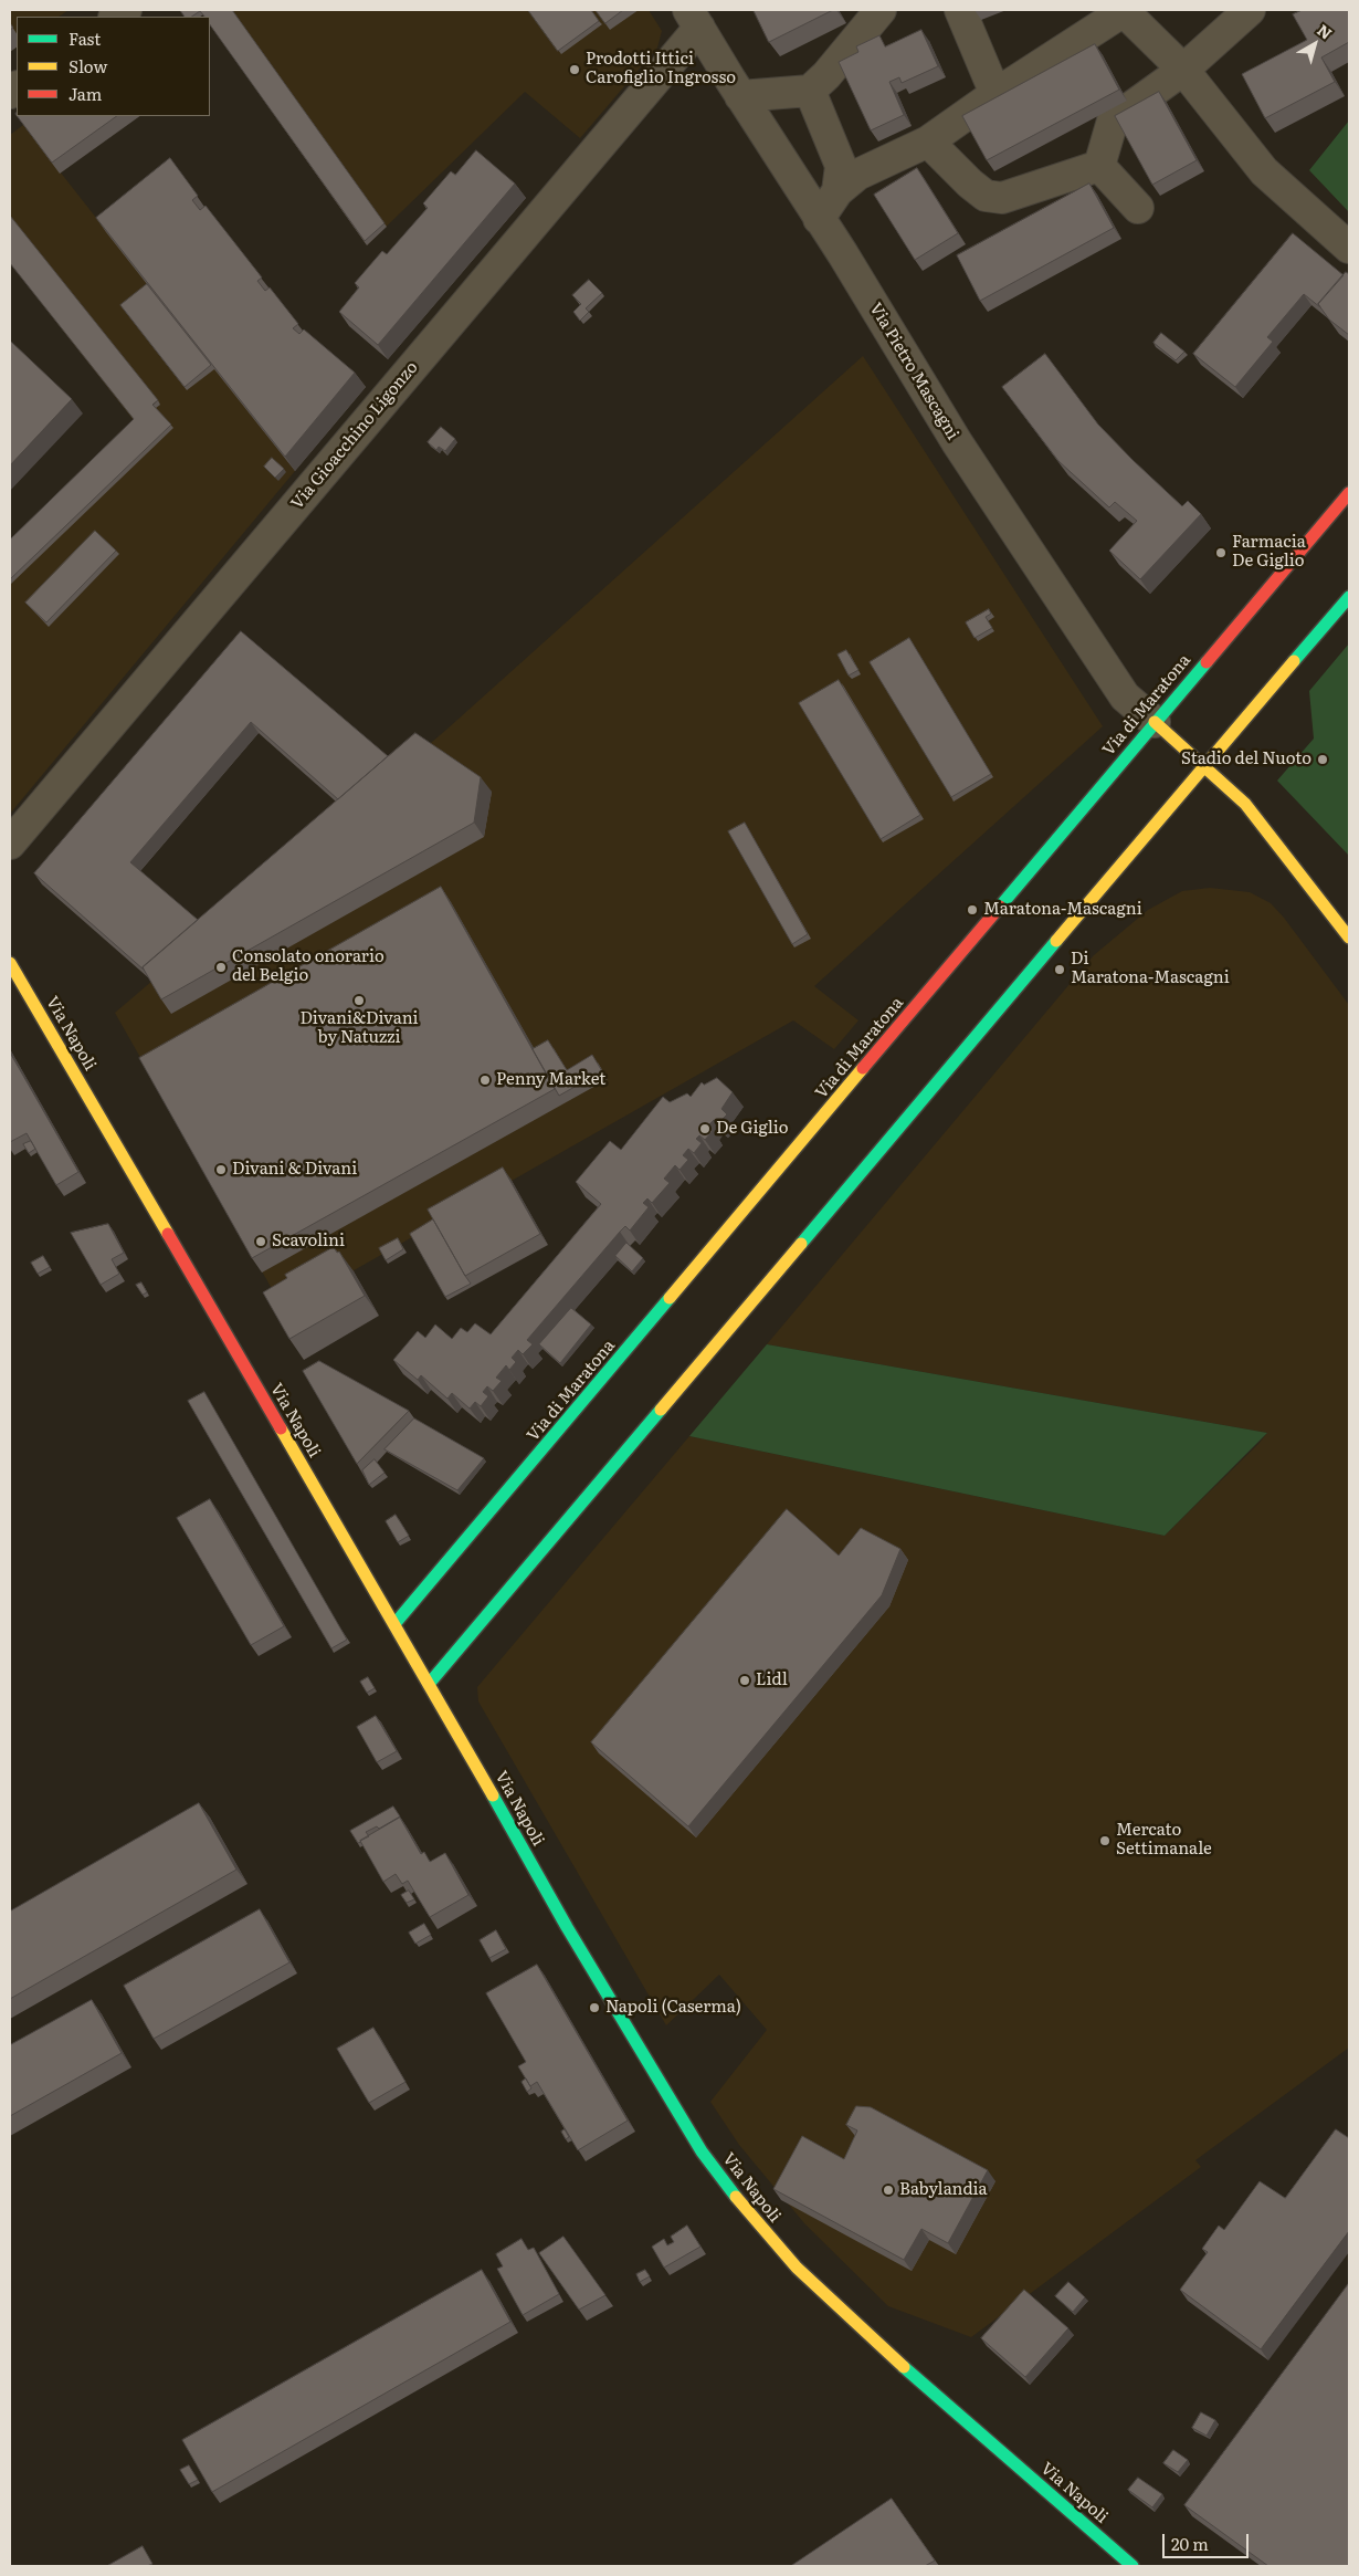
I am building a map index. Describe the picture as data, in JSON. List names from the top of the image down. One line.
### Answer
{"streets":{"main road":["Via di Maratona","Via Napoli"],"street":["Via Pietro Mascagni","Via Gioacchino Ligonzo"]},"crossings":[["Via Pietro Mascagni","Via Gioacchino Ligonzo"],["Via Pietro Mascagni","Via di Maratona"],["Via di Maratona","Via Napoli"]],"places":["Prodotti Ittici Carofiglio Ingrosso","Farmacia De Giglio","Stadio del Nuoto","Maratona-Mascagni","Consolato onorario del Belgio","Di Maratona-Mascagni","Divani&Divani by Natuzzi","Penny Market","De Giglio","Divani & Divani","Scavolini","Lidl","Mercato Settimanale","Napoli (Caserma)","Babylandia"],"legend":["Fast","Slow","Jam"],"scale_bar":"20 m","north":"top right"}
